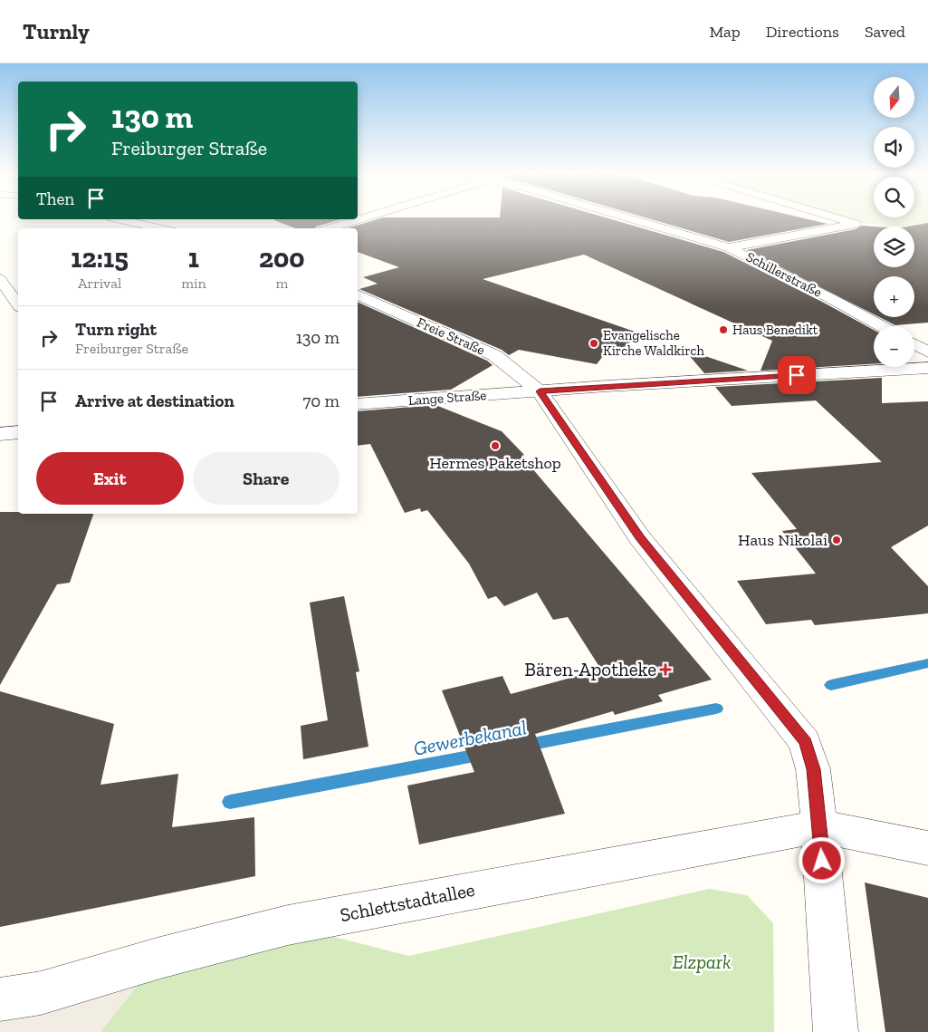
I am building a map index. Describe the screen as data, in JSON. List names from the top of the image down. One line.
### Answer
{"streets":{"street":["Schillerstraße","Freie Straße","Lange Straße","Schlettstadtallee"]},"crossings":[["Freie Straße","Lange Straße"],["Freie Straße","Schlettstadtallee"]],"water":["Gewerbekanal"],"parks":["Elzpark"],"places":{"other":["Haus Benedikt","Evangelische Kirche Waldkirch","Hermes Paketshop","Haus Nikolai"],"health":["Bären-Apotheke"]},"north":"bottom","page":{"header":"Turnly","nav":["Map","Directions","Saved"],"map_buttons":["+","−"],"turn":["130 m","Freiburger Straße"],"then":"Then","eta":["12:15","Arrival","1","min","200","m"],"list":[{"name":"Turn right","note":"Freiburger Straße","value":"130 m"},{"name":"Arrive at destination","value":"70 m"}],"buttons":["Exit","Share"]}}
